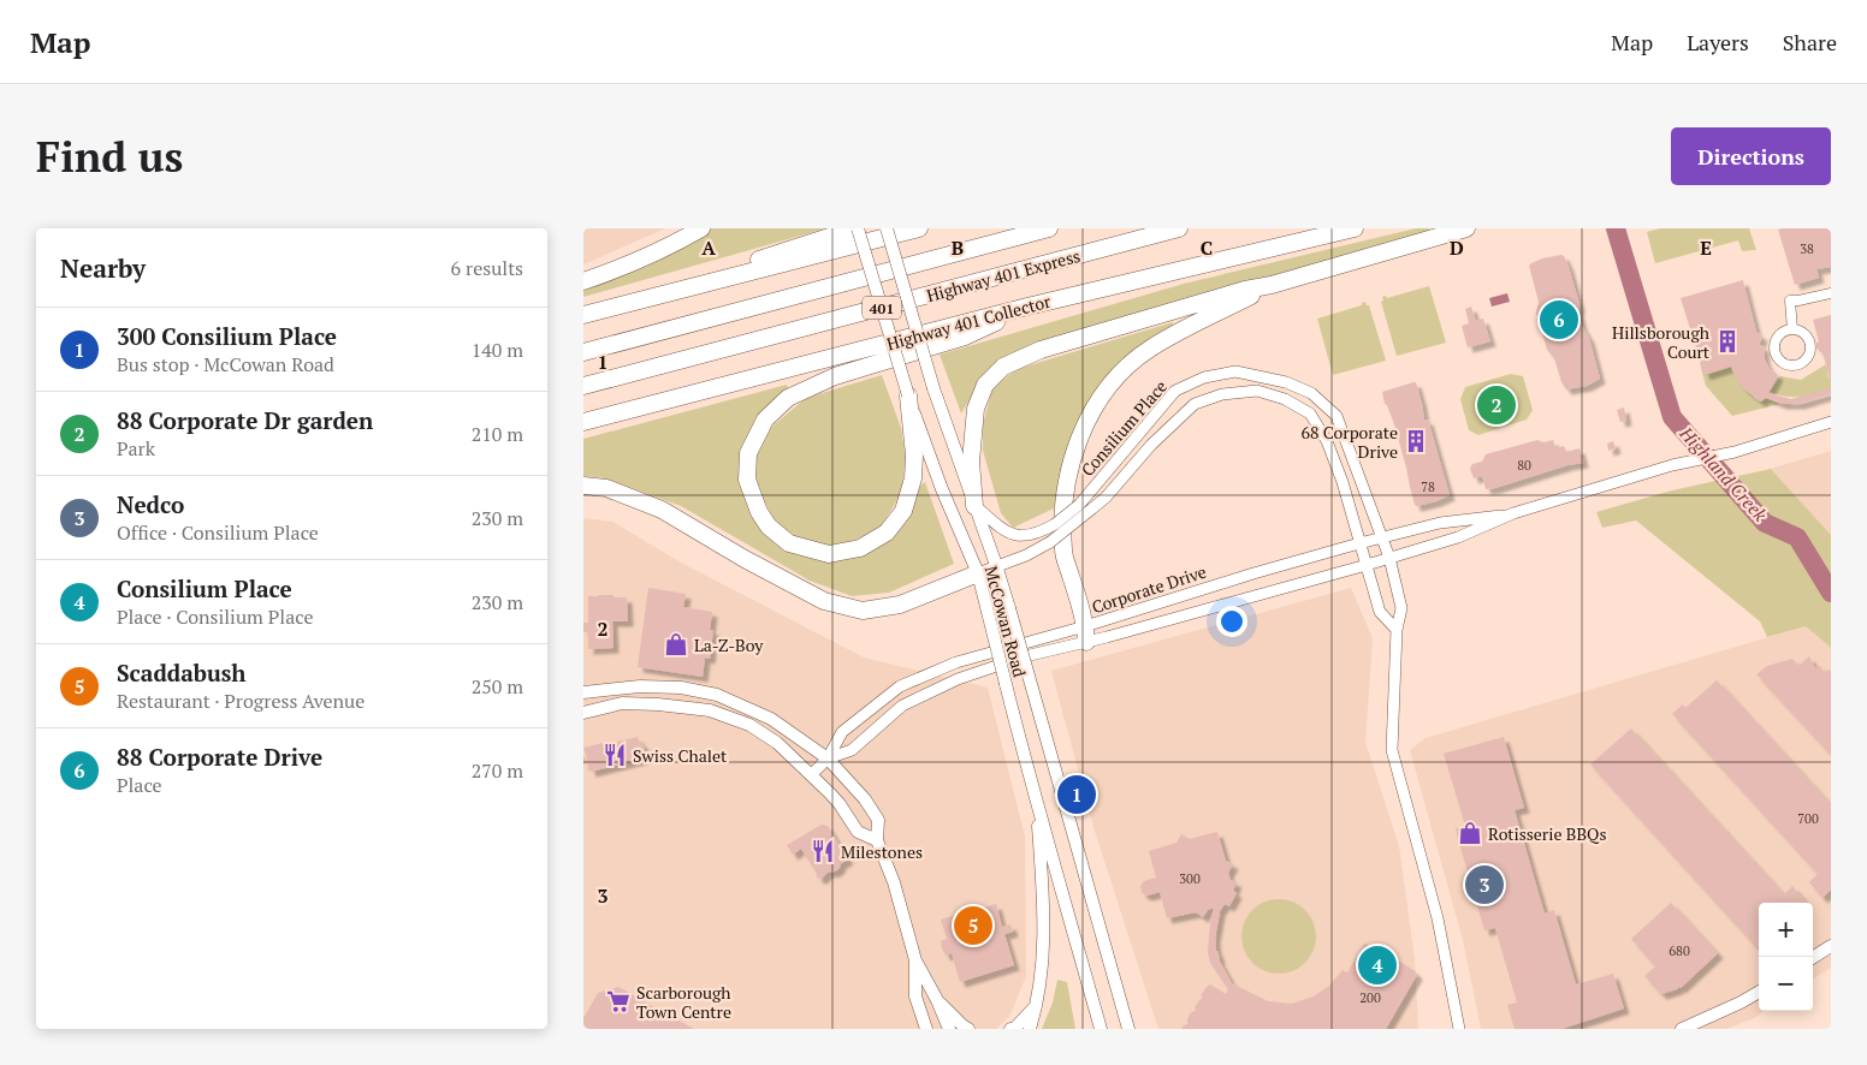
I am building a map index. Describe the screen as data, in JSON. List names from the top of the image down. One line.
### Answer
{"streets":{"highway":["Highway 401 Express","401","Highway 401 Collector"],"main road":["McCowan Road"],"street":["Consilium Place","Corporate Drive"]},"crossings":[["Consilium Place","Corporate Drive"],["Consilium Place","McCowan Road"]],"water":["Highland Creek"],"places":{"building":["Hillsborough Court","68 Corporate Drive"],"shop":["La-Z-Boy","Rotisserie BBQs"],"restaurant":["Swiss Chalet","Milestones"],"supermarket":["Scarborough Town Centre"]},"house_numbers":["38","80","78","700","300","680","200"],"page":{"header":"Map","nav":["Map","Layers","Share"],"buttons":"Directions","title":"Find us","heading":["Nearby","6 results"],"pins":["6","2","1","3","5","4"],"list":[{"mark":"1","name":"300 Consilium Place","note":"Bus stop · McCowan Road","value":"140 m"},{"mark":"2","name":"88 Corporate Dr garden","note":"Park","value":"210 m"},{"mark":"3","name":"Nedco","note":"Office · Consilium Place","value":"230 m"},{"mark":"4","name":"Consilium Place","note":"Place · Consilium Place","value":"230 m"},{"mark":"5","name":"Scaddabush","note":"Restaurant · Progress Avenue","value":"250 m"},{"mark":"6","name":"88 Corporate Drive","note":"Place","value":"270 m"}],"map_buttons":["+","−"]},"grid":{"columns":["A","B","C","D","E"],"rows":["1","2","3"]}}
